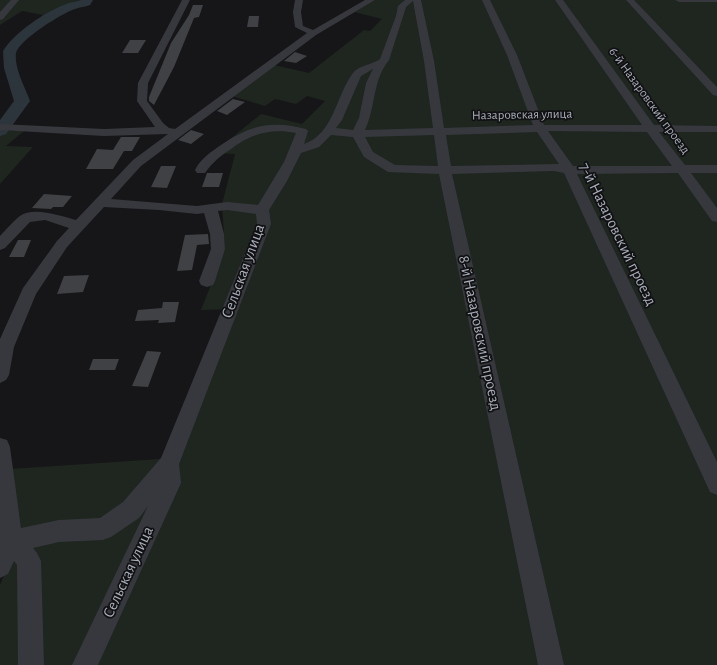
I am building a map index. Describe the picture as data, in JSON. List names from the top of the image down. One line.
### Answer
{"streets":{"street":["6-й Назаровский проезд","Назаровская улица","7-й Назаровский проезд","Сельская улица","8-й Назаровский проезд"]},"crossings":[["6-й Назаровский проезд","Назаровская улица"],["Назаровская улица","7-й Назаровский проезд"],["Назаровская улица","8-й Назаровский проезд"]]}
